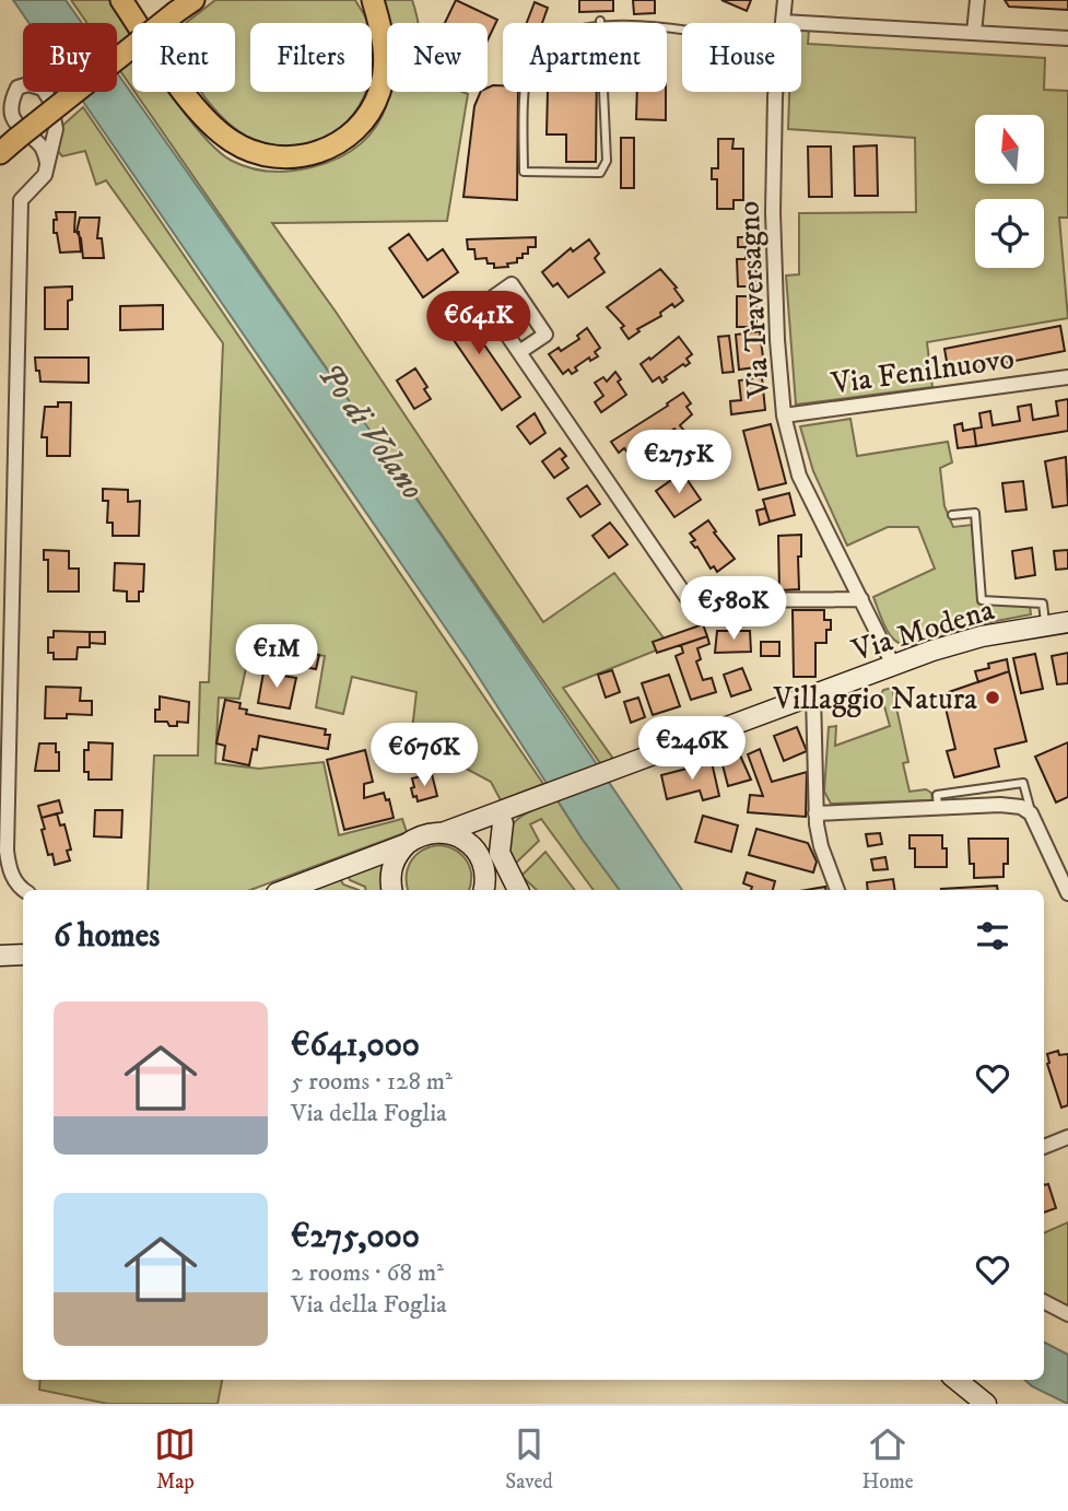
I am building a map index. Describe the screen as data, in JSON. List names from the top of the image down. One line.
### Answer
{"streets":{"main road":["Via Modena"],"street":["Via Traversagno","Via Fenilnuovo"]},"crossings":[["Via Traversagno","Via Fenilnuovo"],["Via Traversagno","Via Modena"]],"water":["Po di Volano"],"places":["Villaggio Natura"],"north":"top","page":{"chip":["Buy","Rent","Filters","New","Apartment","House"],"price":["€641K","€275K","€580K","€1M","€246K","€676K"],"heading":"6 homes","list":[{"name":"€641,000","note":"5 rooms · 128 m² · Via della Foglia"},{"name":"€275,000","note":"2 rooms · 68 m² · Via della Foglia"}],"tabs":["Map","Saved","Home"]}}
